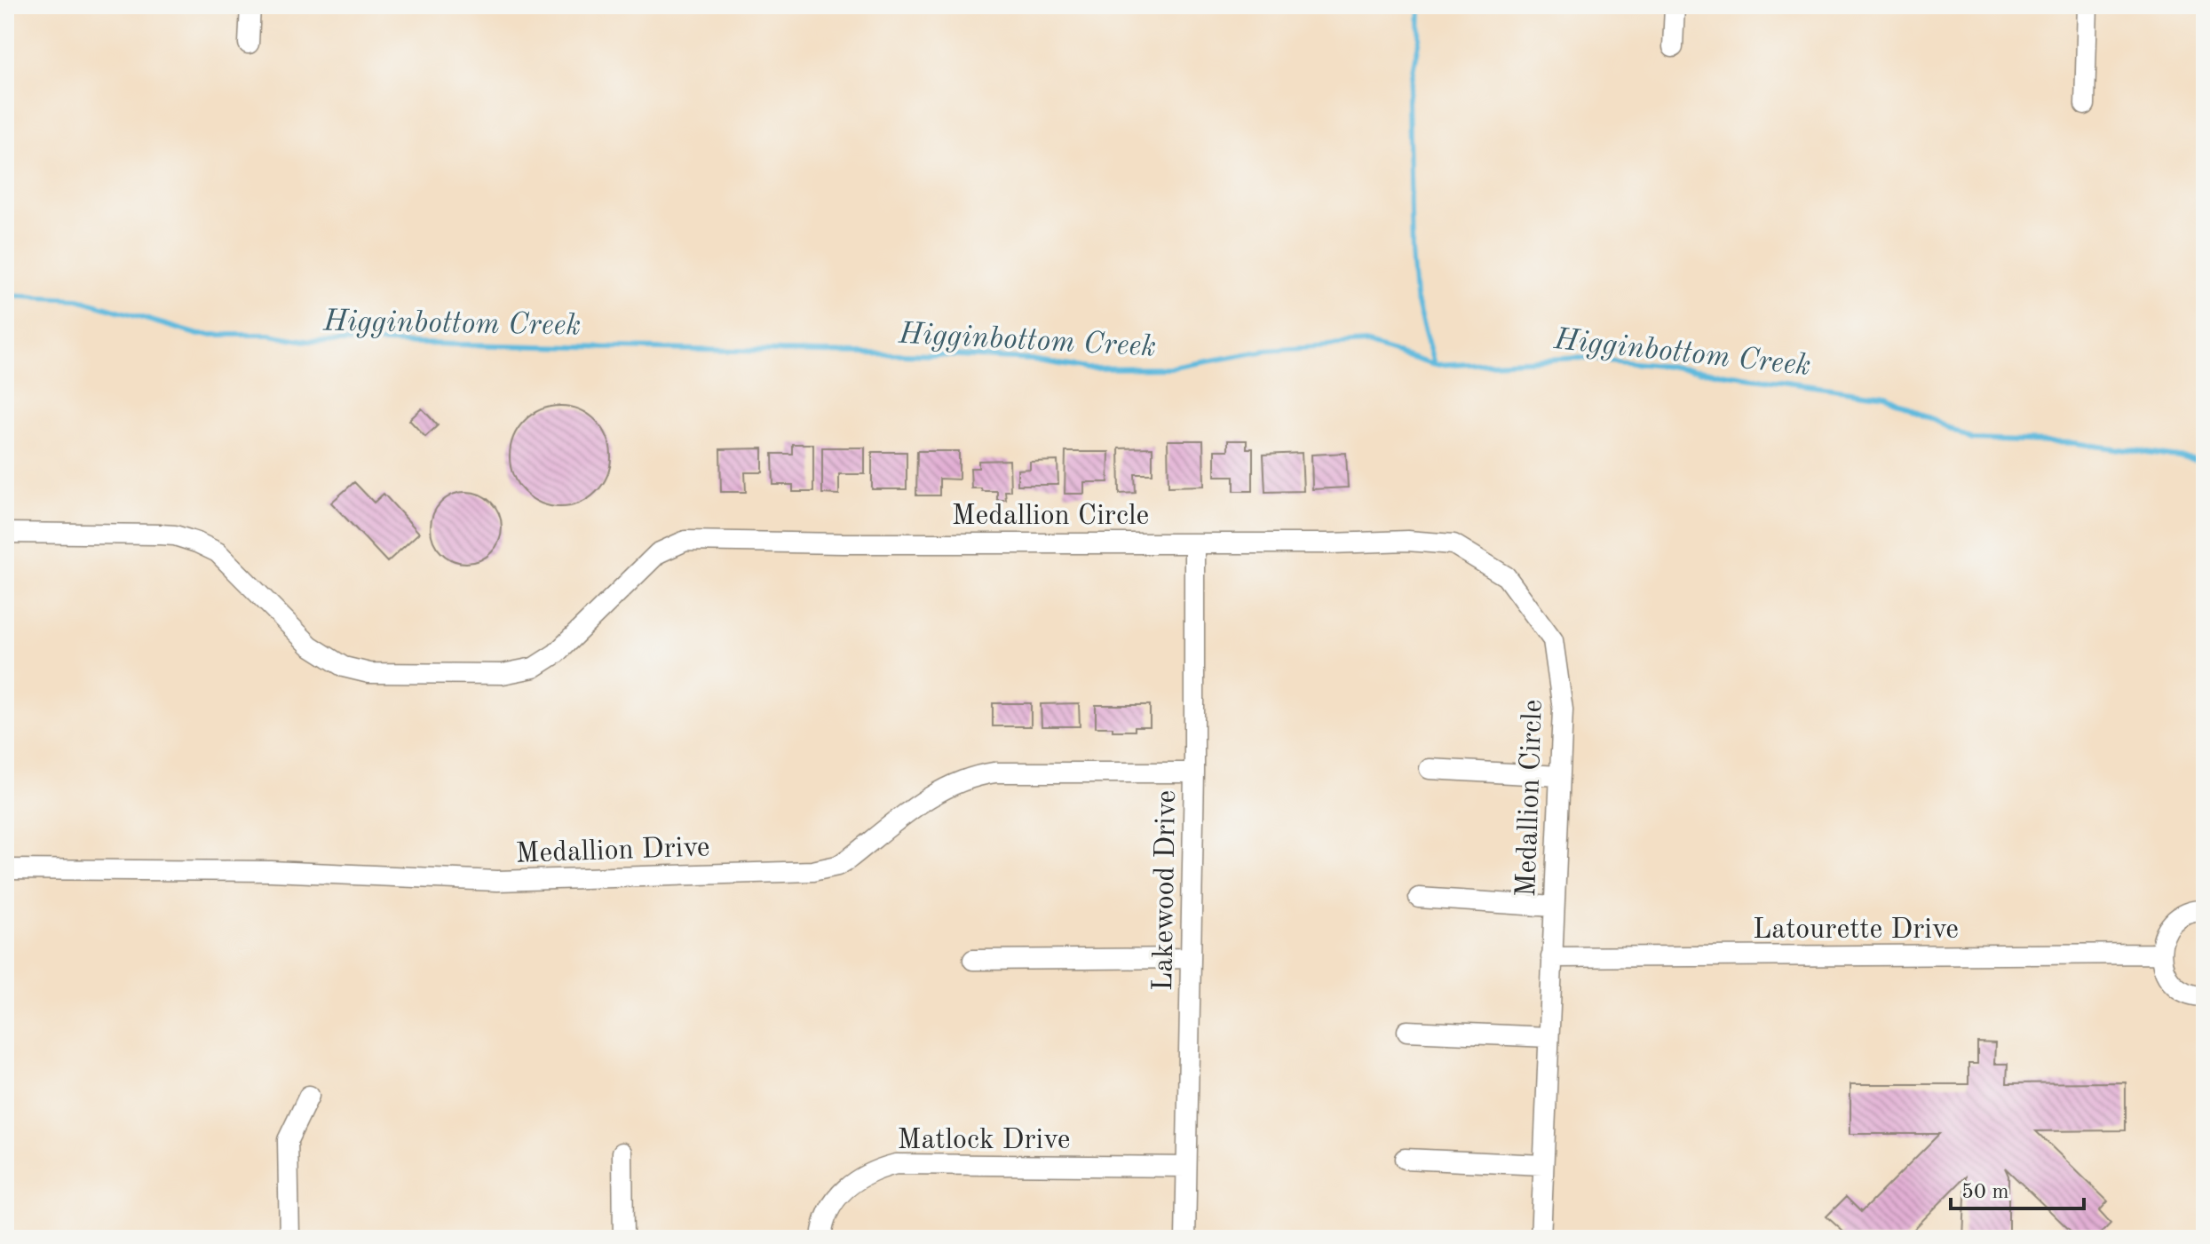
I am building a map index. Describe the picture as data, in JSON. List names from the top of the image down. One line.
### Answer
{"streets":{"street":["Medallion Circle","Medallion Drive","Lakewood Drive","Latourette Drive","Matlock Drive"]},"crossings":[["Medallion Circle","Lakewood Drive"],["Medallion Circle","Latourette Drive"],["Medallion Drive","Lakewood Drive"],["Lakewood Drive","Matlock Drive"]],"water":["Higginbottom Creek"],"scale_bar":"50 m"}
